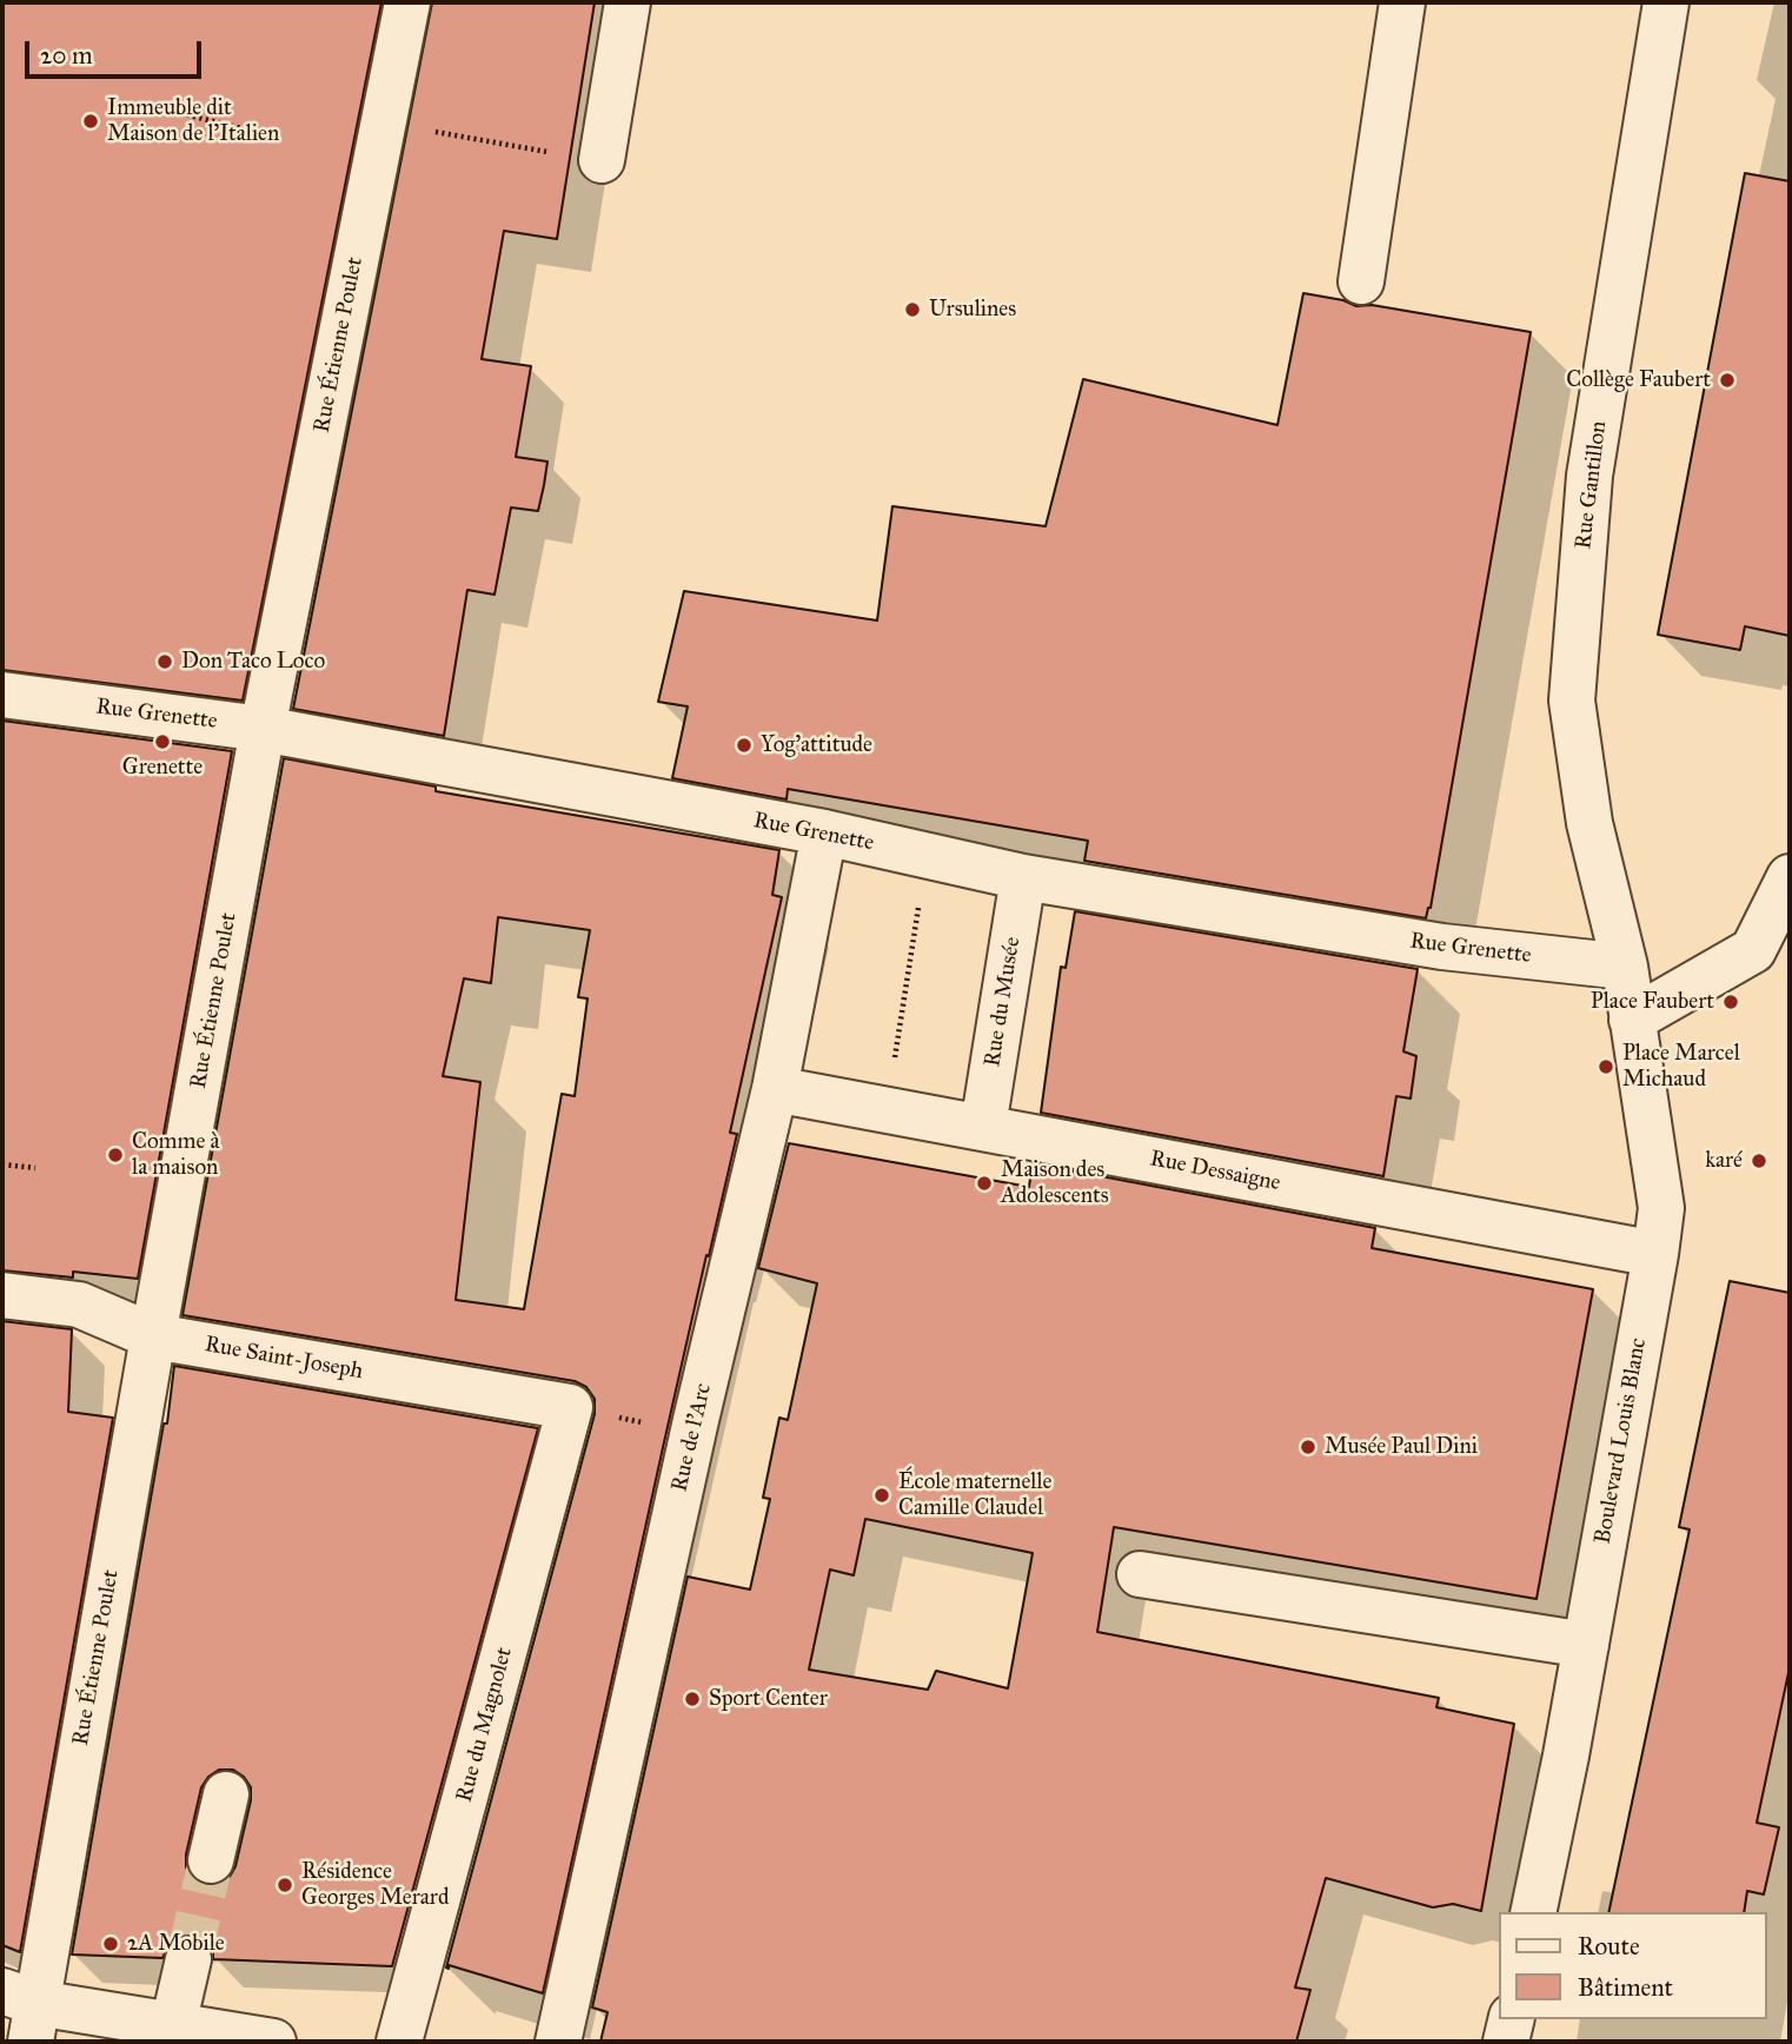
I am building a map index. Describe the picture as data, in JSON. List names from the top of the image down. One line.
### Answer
{"streets":{"street":["Rue Étienne Poulet","Rue Gantillon","Rue Grenette","Rue du Musée","Rue Dessaigne","Rue Saint-Joseph","Rue de l'Arc","Boulevard Louis Blanc","Rue du Magnolet"]},"crossings":[["Rue Étienne Poulet","Rue Grenette"],["Rue Étienne Poulet","Rue Saint-Joseph"],["Rue Gantillon","Rue Grenette"],["Rue Gantillon","Boulevard Louis Blanc"],["Rue Grenette","Rue du Musée"],["Rue Grenette","Rue de l'Arc"],["Rue Grenette","Boulevard Louis Blanc"],["Rue du Musée","Rue Dessaigne"],["Rue Dessaigne","Rue de l'Arc"],["Rue Dessaigne","Boulevard Louis Blanc"],["Rue Saint-Joseph","Rue du Magnolet"]],"places":["Immeuble dit Maison de l'Italien","Ursulines","Collège Faubert","Don Taco Loco","Grenette","Yog'attitude","Place Faubert","Place Marcel Michaud","Comme à la maison","karé","Maison des Adolescents","Musée Paul Dini","École maternelle Camille Claudel","Sport Center","Résidence Georges Merard","2A Mobile"],"legend":["Route","Bâtiment"],"scale_bar":"20 m"}
